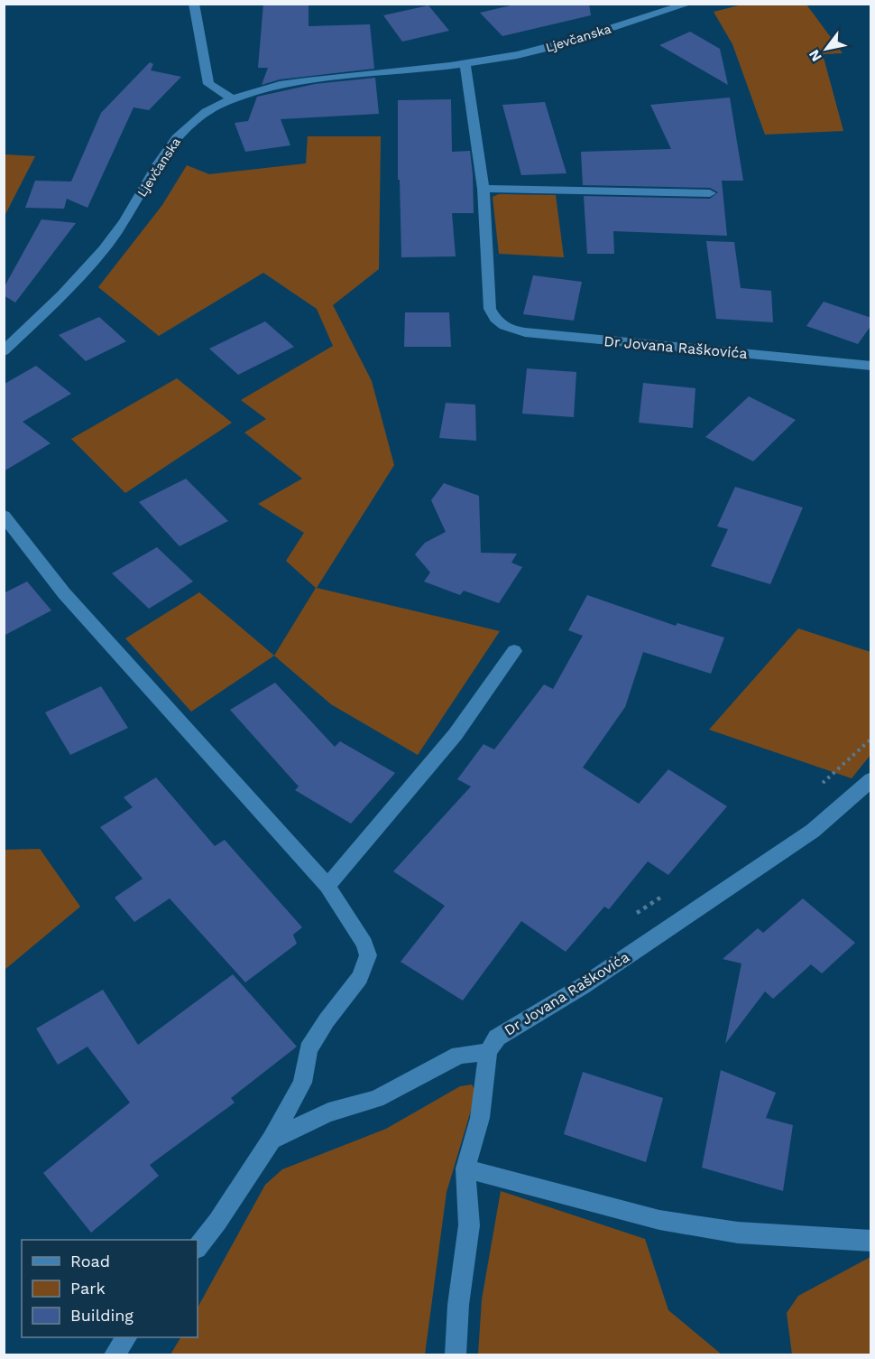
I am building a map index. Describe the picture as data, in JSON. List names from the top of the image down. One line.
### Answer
{"streets":{"street":["Ljevčanska","Dr Jovana Raškovića"]},"legend":["Road","Park","Building"],"north":"bottom left"}
